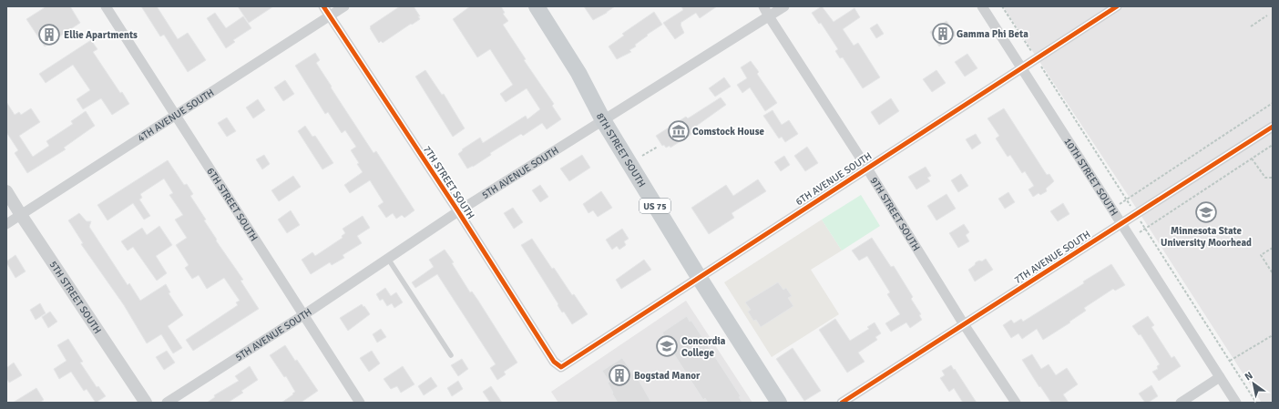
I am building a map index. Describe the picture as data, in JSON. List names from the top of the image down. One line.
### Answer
{"streets":{"main road":["8TH STREET SOUTH","US 75"],"street":["4TH AVENUE SOUTH","5TH AVENUE SOUTH","10TH STREET SOUTH","6TH AVENUE SOUTH","7TH STREET SOUTH","6TH STREET SOUTH","9TH STREET SOUTH","7TH AVENUE SOUTH","5TH STREET SOUTH"]},"crossings":[["4TH AVENUE SOUTH","7TH STREET SOUTH"],["4TH AVENUE SOUTH","6TH STREET SOUTH"],["4TH AVENUE SOUTH","5TH STREET SOUTH"],["8TH STREET SOUTH","5TH AVENUE SOUTH"],["8TH STREET SOUTH","6TH AVENUE SOUTH"],["5TH AVENUE SOUTH","7TH STREET SOUTH"],["5TH AVENUE SOUTH","6TH STREET SOUTH"],["5TH AVENUE SOUTH","9TH STREET SOUTH"],["10TH STREET SOUTH","6TH AVENUE SOUTH"],["10TH STREET SOUTH","7TH AVENUE SOUTH"],["6TH AVENUE SOUTH","7TH STREET SOUTH"],["6TH AVENUE SOUTH","9TH STREET SOUTH"],["9TH STREET SOUTH","7TH AVENUE SOUTH"]],"places":{"building":["Gamma Phi Beta","Ellie Apartments","Bogstad Manor"],"museum":["Comstock House"],"school or university":["Minnesota State University Moorhead","Concordia College"]},"north":"top left"}
